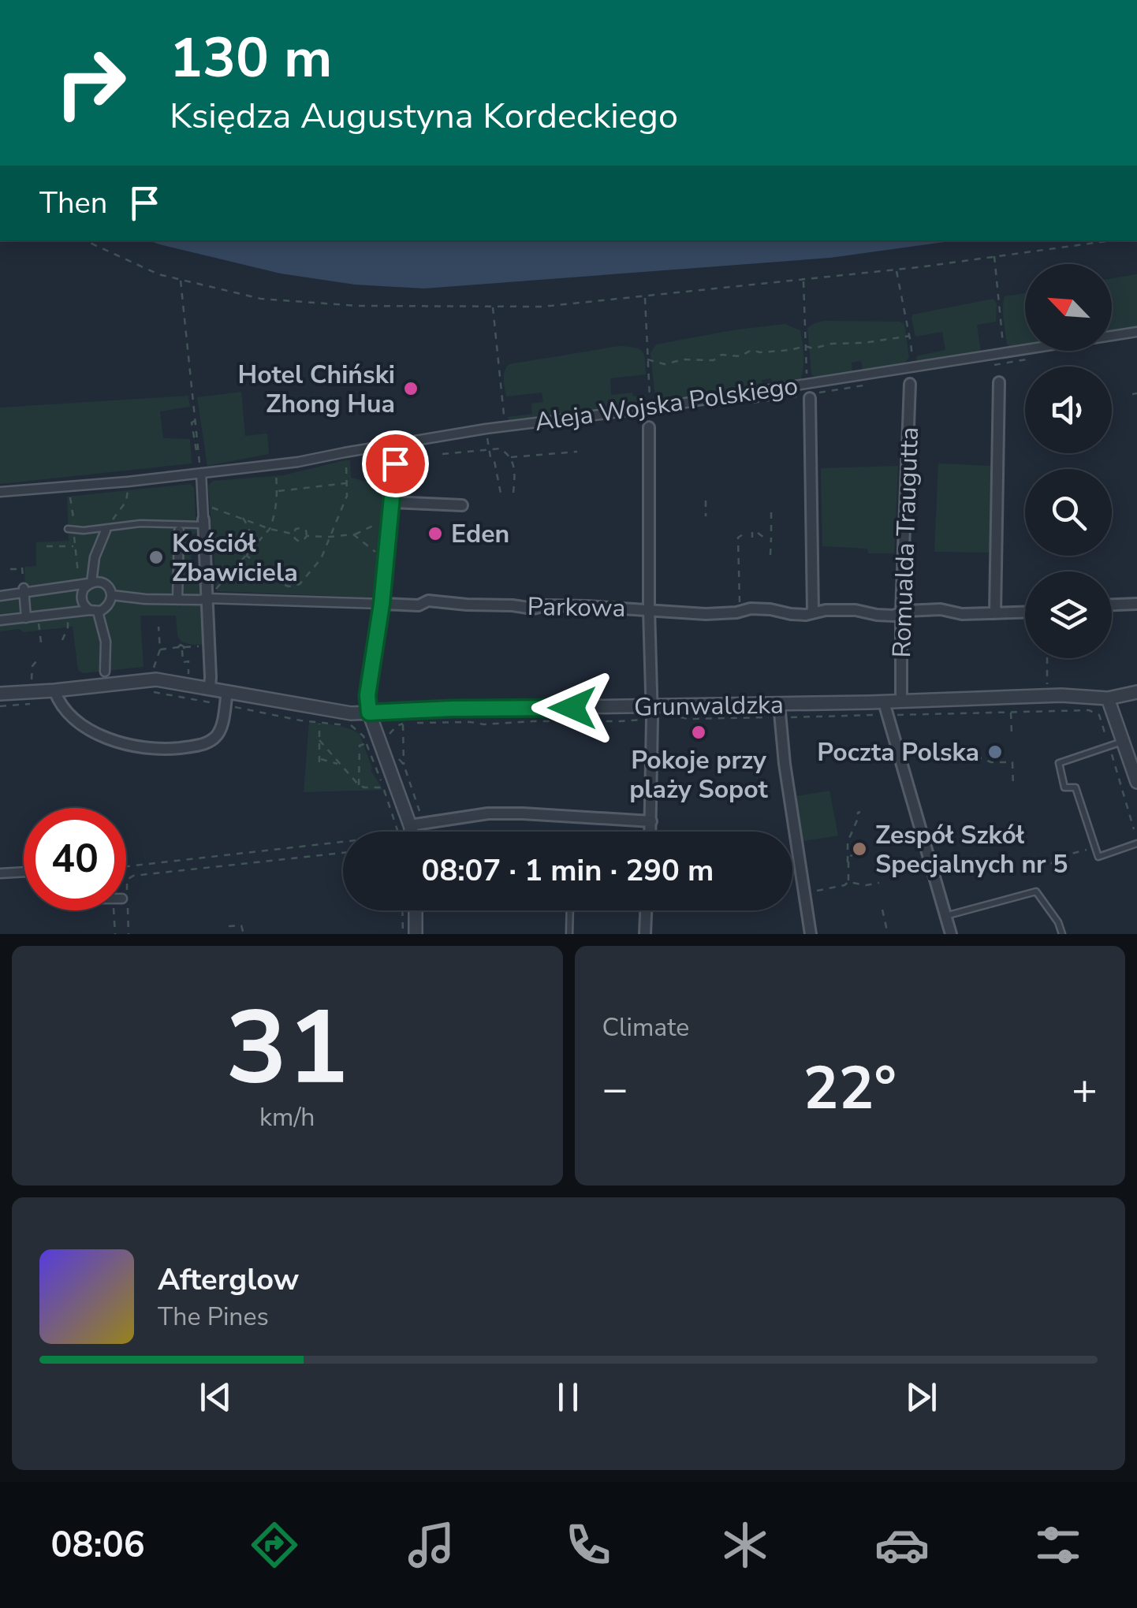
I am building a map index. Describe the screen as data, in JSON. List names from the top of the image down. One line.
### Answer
{"streets":{"street":["Aleja Wojska Polskiego","Romualda Traugutta","Parkowa","Grunwaldzka"]},"crossings":[["Romualda Traugutta","Parkowa"],["Romualda Traugutta","Grunwaldzka"]],"places":["Hotel Chiński Zhong Hua","Eden","Kościół Zbawiciela","Pokoje przy plaży Sopot","Poczta Polska","Zespół Szkół Specjalnych nr 5"],"north":"top left","page":{"turn":["130 m","Księdza Augustyna Kordeckiego"],"then":"Then","limit":"40","trip":"08:07 · 1 min · 290 m","tile":[["31","km/h"],"Climate"],"heat":["−","22°","+"],"song":["Afterglow","The Pines"],"tabs":"08:06"}}
